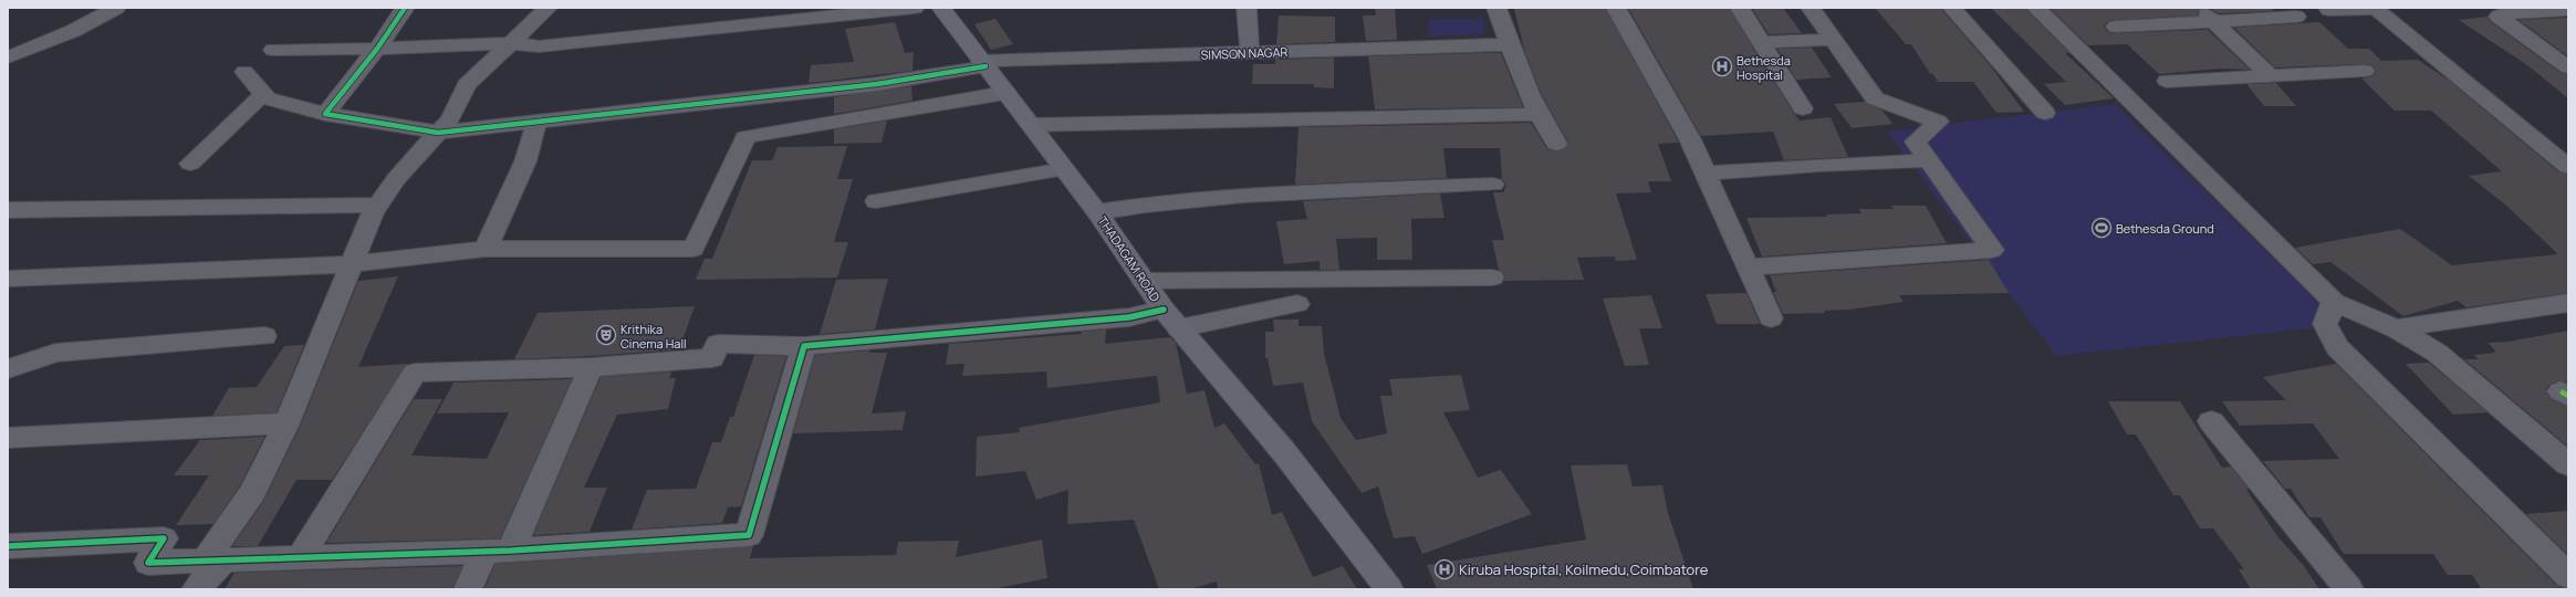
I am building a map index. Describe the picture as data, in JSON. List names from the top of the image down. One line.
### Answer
{"streets":{"main road":["THADAGAM ROAD"],"street":["SIMSON NAGAR"]},"crossings":[["SIMSON NAGAR","THADAGAM ROAD"]],"places":{"hospital":["Bethesda Hospital","Kiruba Hospital, Koilmedu,Coimbatore"],"sports":["Bethesda Ground"],"theatre":["Krithika Cinema Hall"]}}
